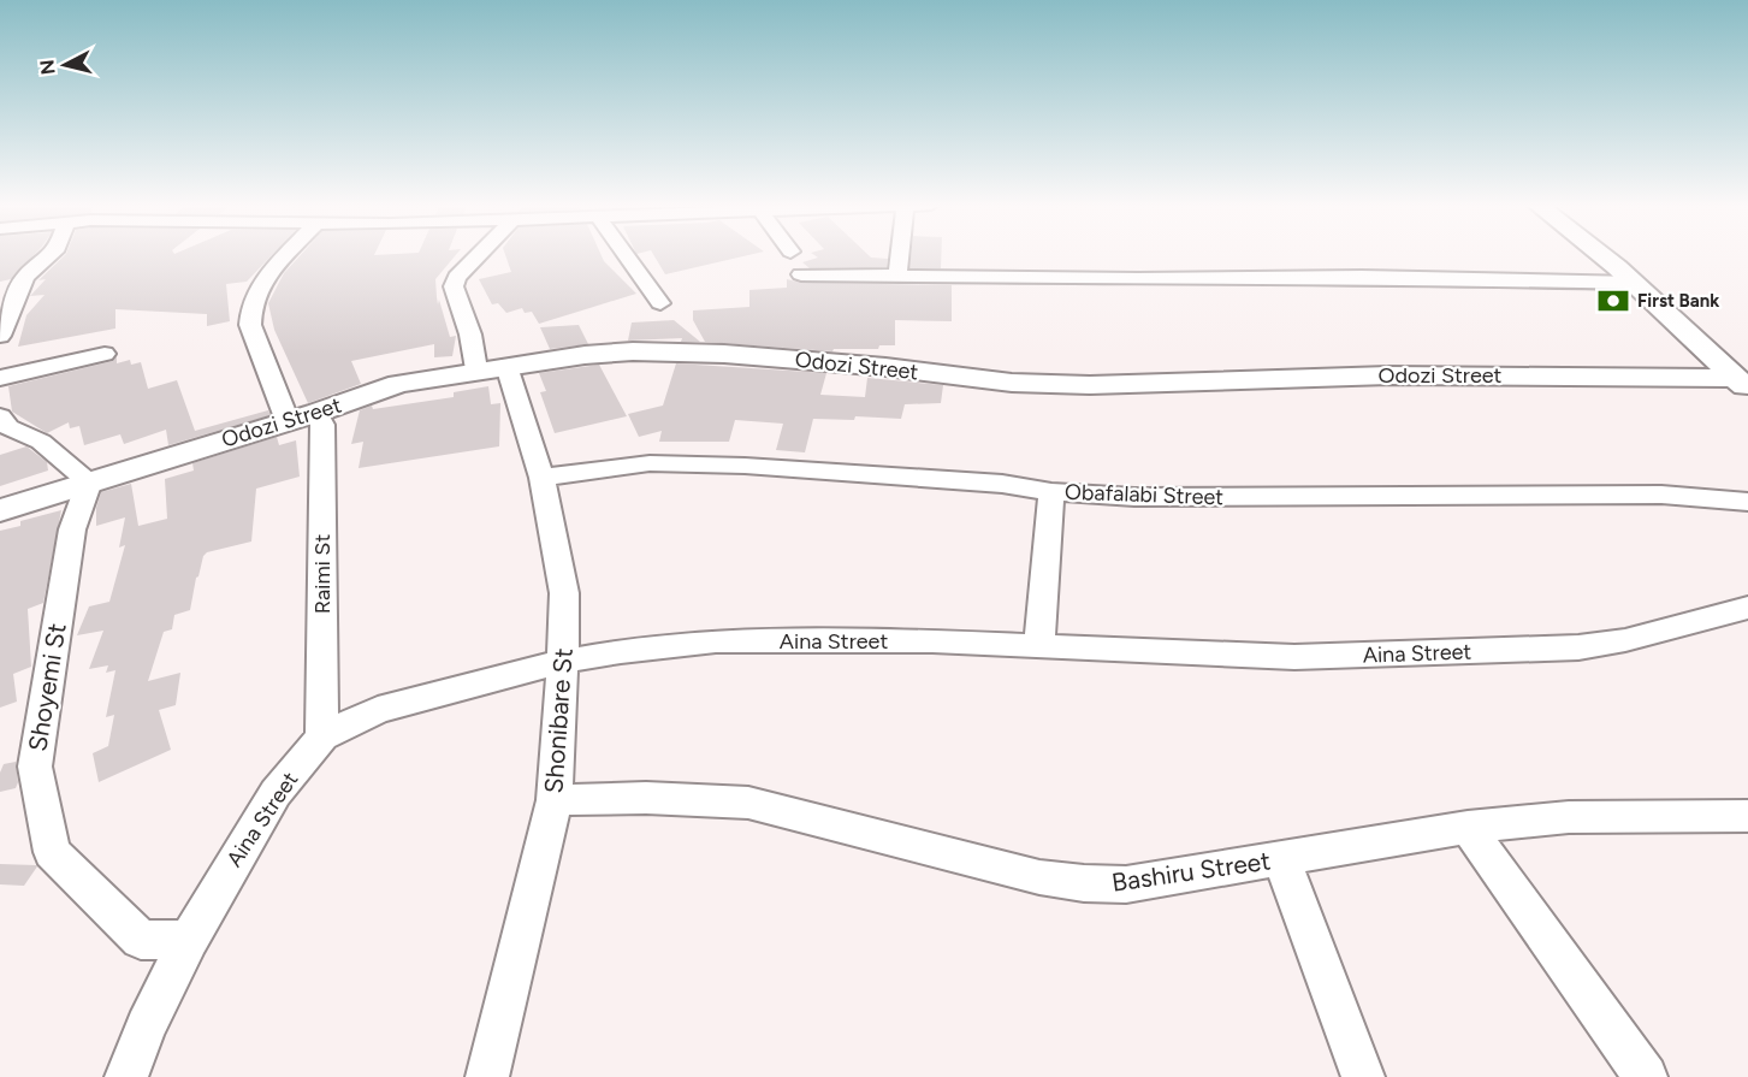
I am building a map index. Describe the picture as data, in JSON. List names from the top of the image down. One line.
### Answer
{"streets":{"main road":["Odozi Street"],"street":["Obafalabi Street","Raimi St","Aina Street","Shoyemi St","Shonibare St","Bashiru Street"]},"crossings":[["Odozi Street","Raimi St"],["Odozi Street","Shoyemi St"],["Odozi Street","Shonibare St"],["Obafalabi Street","Shonibare St"],["Raimi St","Aina Street"],["Aina Street","Shoyemi St"],["Aina Street","Shonibare St"],["Shonibare St","Bashiru Street"]],"places":{"bank":["First Bank"]},"north":"left"}
